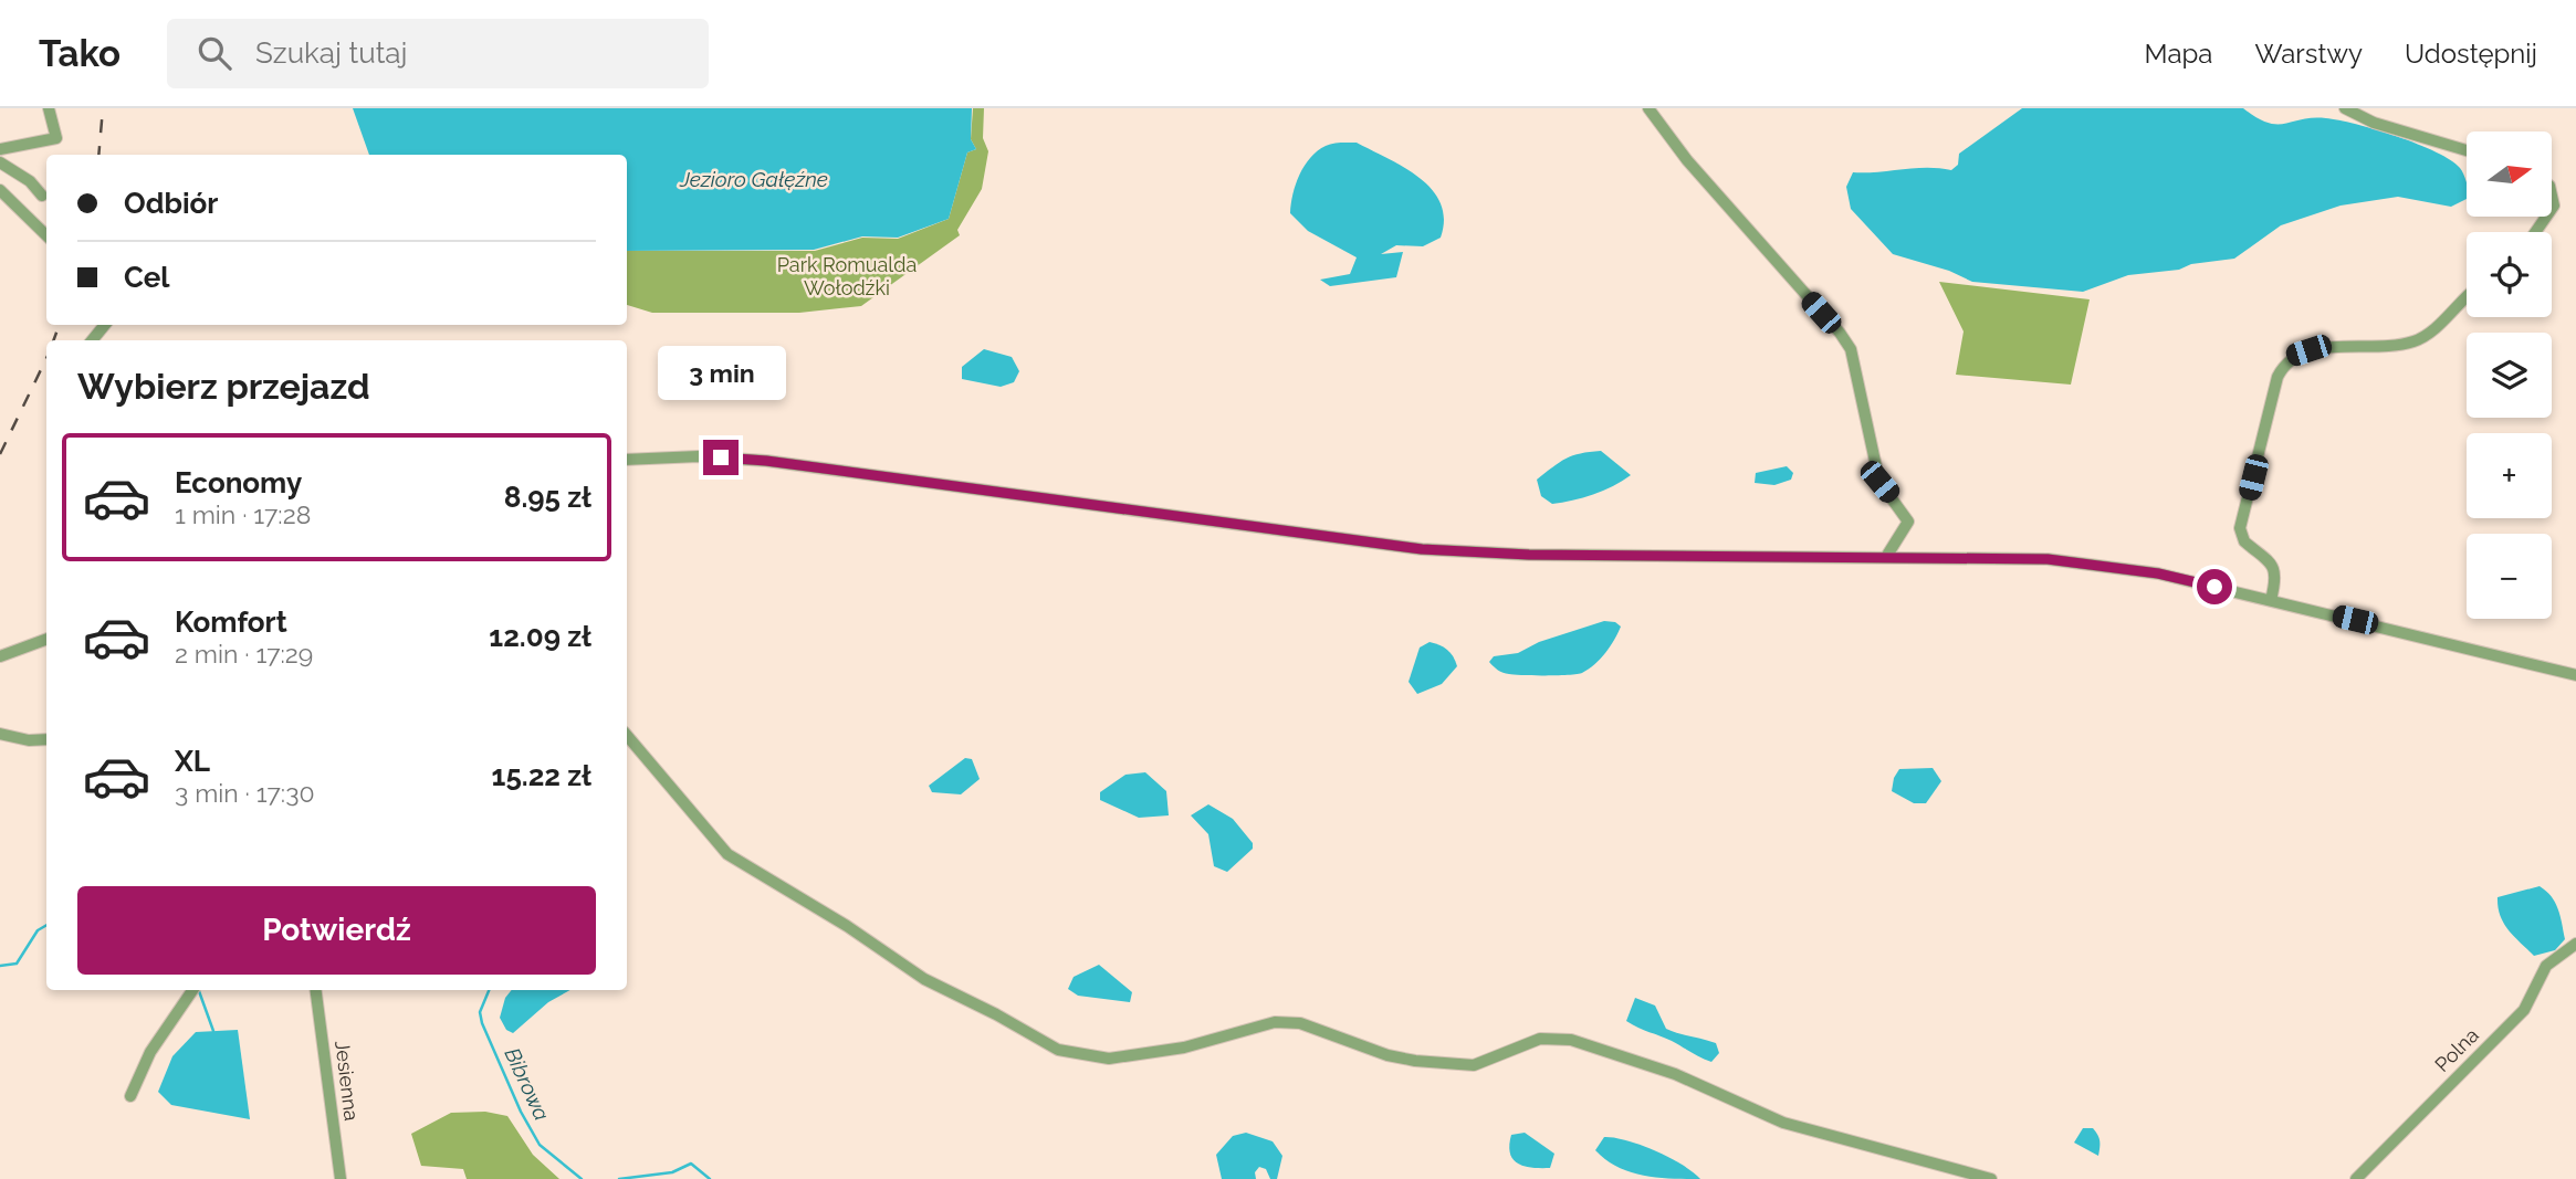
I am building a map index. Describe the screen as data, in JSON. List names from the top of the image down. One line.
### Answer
{"streets":{"street":["Polna","Jesienna"]},"water":["Jezioro Gałęźne","Bibrowa"],"parks":["Park Romualda Wołodźki"],"north":"right","page":{"header":"Tako","search":"Szukaj tutaj","nav":["Mapa","Warstwy","Udostępnij"],"map_buttons":["+","−"],"banner":["Odbiór","Cel"],"heading":"Wybierz przejazd","bubble":"3 min","list":[{"name":"Economy","note":"1 min · 17:28","value":"8.95 zł"},{"name":"Komfort","note":"2 min · 17:29","value":"12.09 zł"},{"name":"XL","note":"3 min · 17:30","value":"15.22 zł"}],"buttons":"Potwierdź"}}
